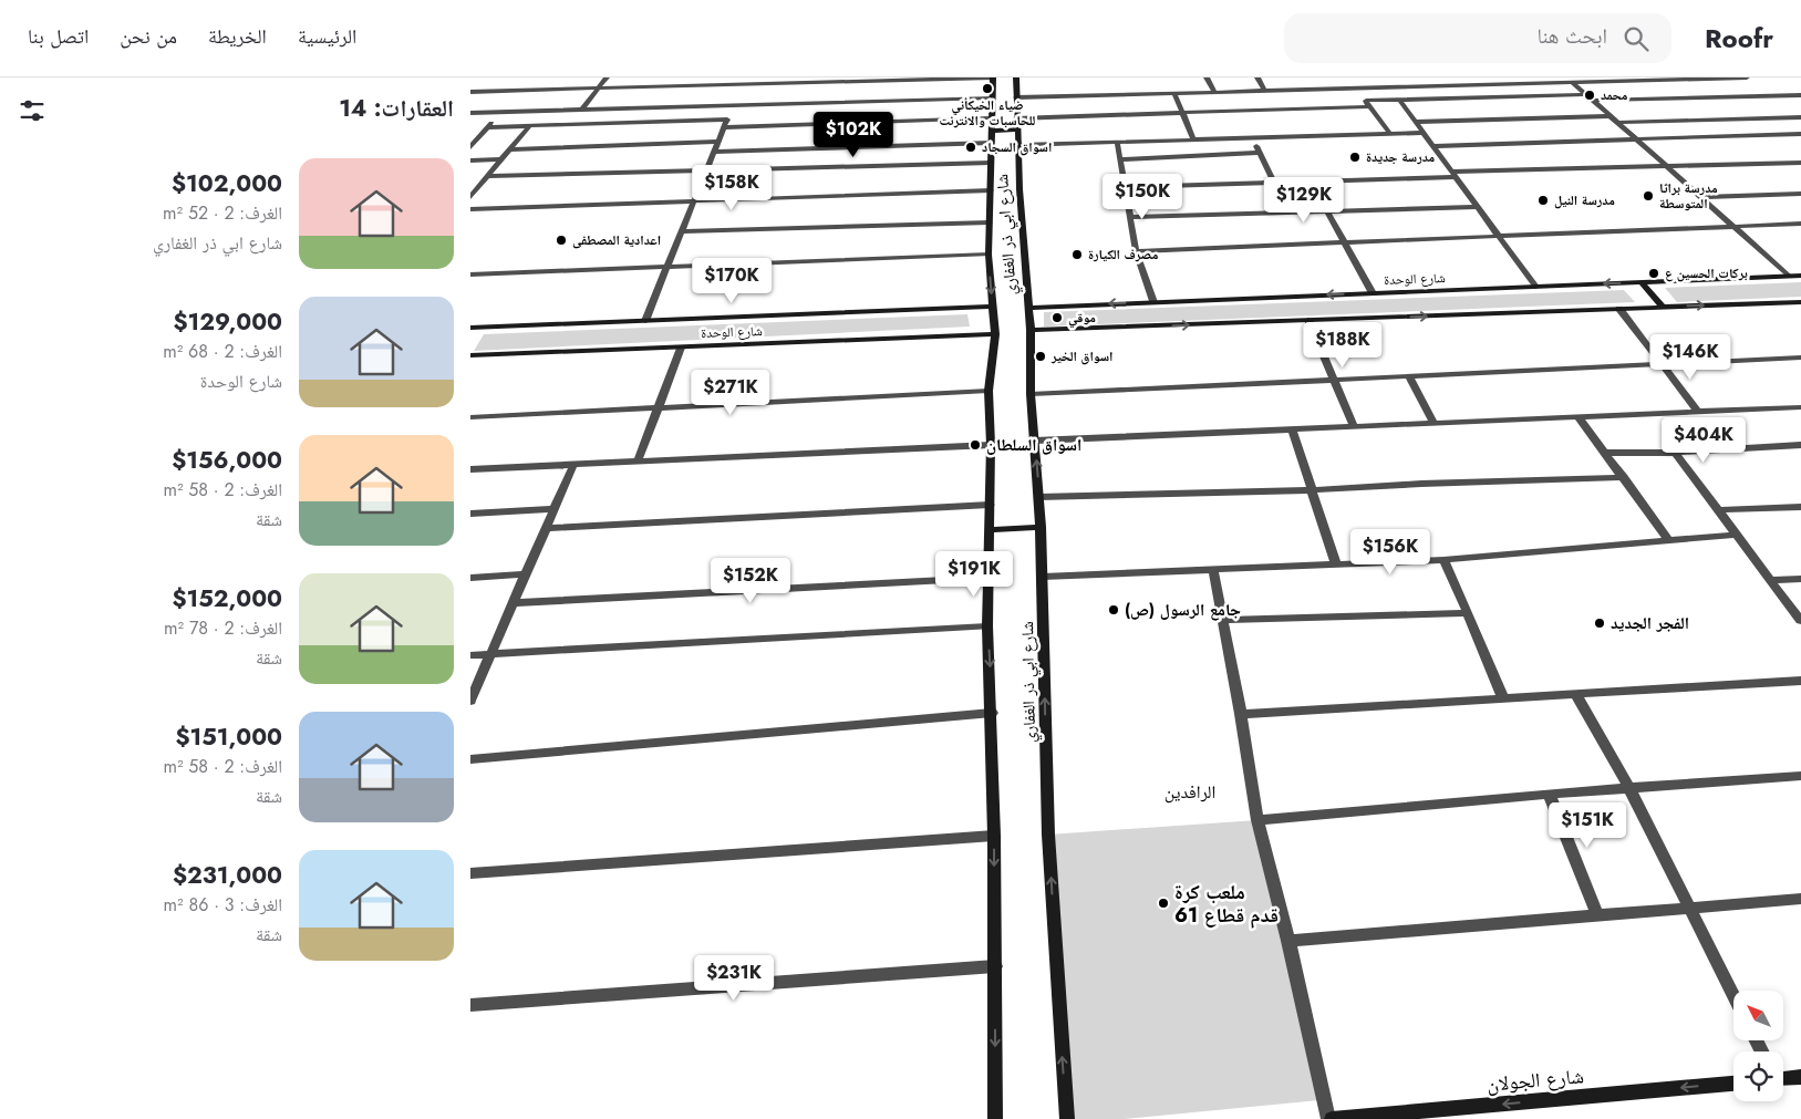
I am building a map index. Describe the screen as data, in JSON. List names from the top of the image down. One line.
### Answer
{"streets":{"main road":["شارع ابي ذر الغفاري","شارع الوحدة","شارع الجولان"]},"crossings":[["شارع ابي ذر الغفاري","شارع الوحدة"]],"one_way":["شارع الجولان"],"districts":["الرافدين"],"places":["ضياء الخيكأني للحاسبات والانترنت","محمد","اسواق السجاد","مدرسة جديدة","مدرسة براثا المتوسطة","مدرسة النيل","اعدادية المصطفى","مصرف الكيارة","بركات الحسين ع","موقي","اسواق الخير","اسواق السلطان","جامع الرسول (ص)","الفجر الجديد","ملعب كرة قدم قطاع 61"],"north":"top left","page":{"header":"Roofr","search":"ابحث هنا","nav":["الرئيسية","الخريطة","من نحن","اتصل بنا"],"heading":"العقارات: 14","price":["$102K","$158K","$150K","$129K","$170K","$188K","$146K","$271K","$404K","$156K","$191K","$152K","$151K","$231K"],"list":[{"name":"$102,000","note":"الغرف: 2 · 52 m² · شارع ابي ذر الغفاري"},{"name":"$129,000","note":"الغرف: 2 · 68 m² · شارع الوحدة"},{"name":"$156,000","note":"الغرف: 2 · 58 m² · شقة"},{"name":"$152,000","note":"الغرف: 2 · 78 m² · شقة"},{"name":"$151,000","note":"الغرف: 2 · 58 m² · شقة"},{"name":"$231,000","note":"الغرف: 3 · 86 m² · شقة"}]}}
